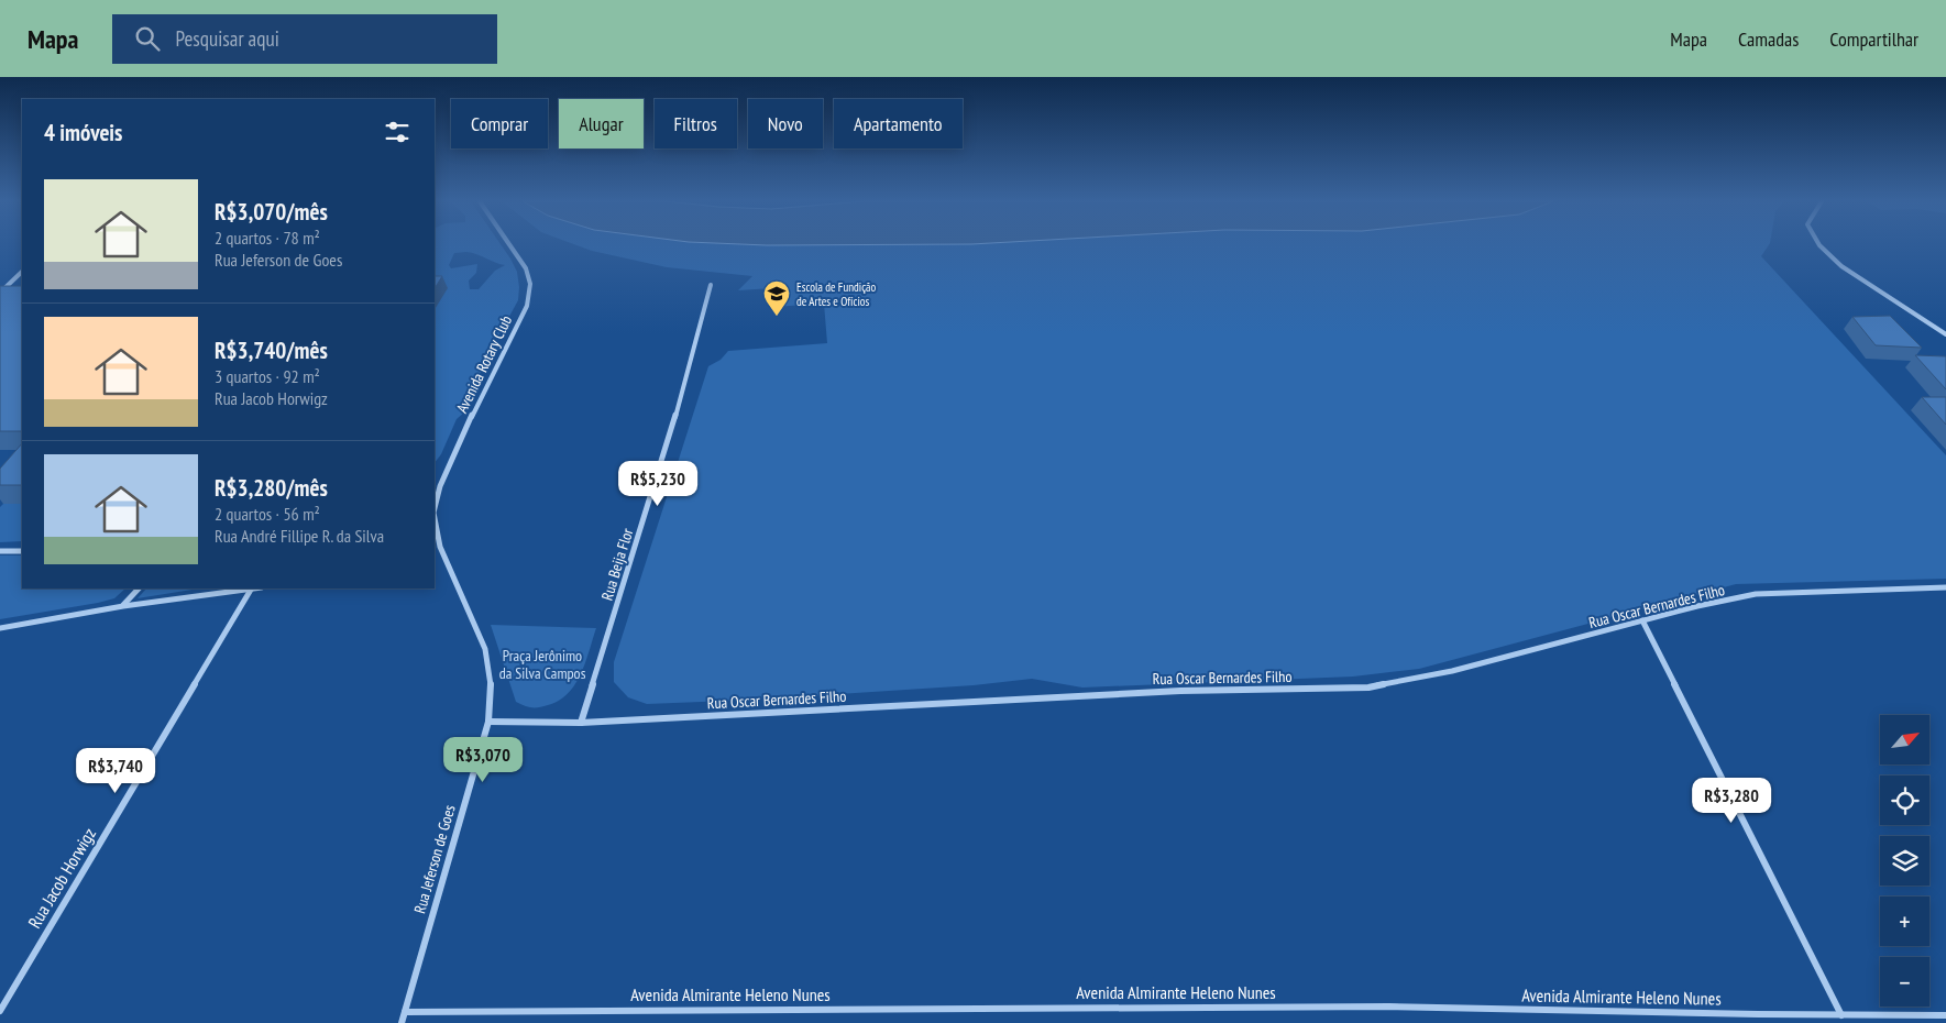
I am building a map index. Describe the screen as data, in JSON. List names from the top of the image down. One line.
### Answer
{"streets":{"street":["Avenida Rotary Club","Rua Beija Flor","Rua Oscar Bernardes Filho","Rua Jeferson de Goes","Rua Jacob Horwigz","Avenida Almirante Heleno Nunes"]},"crossings":[["Avenida Rotary Club","Rua Jeferson de Goes"],["Rua Beija Flor","Rua Oscar Bernardes Filho"],["Rua Oscar Bernardes Filho","Rua Jeferson de Goes"],["Rua Jeferson de Goes","Avenida Almirante Heleno Nunes"]],"parks":["Praça Jerônimo da Silva Campos"],"places":{"school or university":["Escola de Fundição de Artes e Ofícios"]},"north":"top right","page":{"header":"Mapa","search":"Pesquisar aqui","nav":["Mapa","Camadas","Compartilhar"],"chip":["Comprar","Alugar","Filtros","Novo","Apartamento"],"heading":"4 imóveis","list":[{"name":"R$3,070/mês","note":"2 quartos · 78 m² · Rua Jeferson de Goes"},{"name":"R$3,740/mês","note":"3 quartos · 92 m² · Rua Jacob Horwigz"},{"name":"R$3,280/mês","note":"2 quartos · 56 m² · Rua André Fillipe R. da Silva"}],"price":["R$5,230","R$3,070","R$3,740","R$3,280"],"map_buttons":["+","−"]}}
